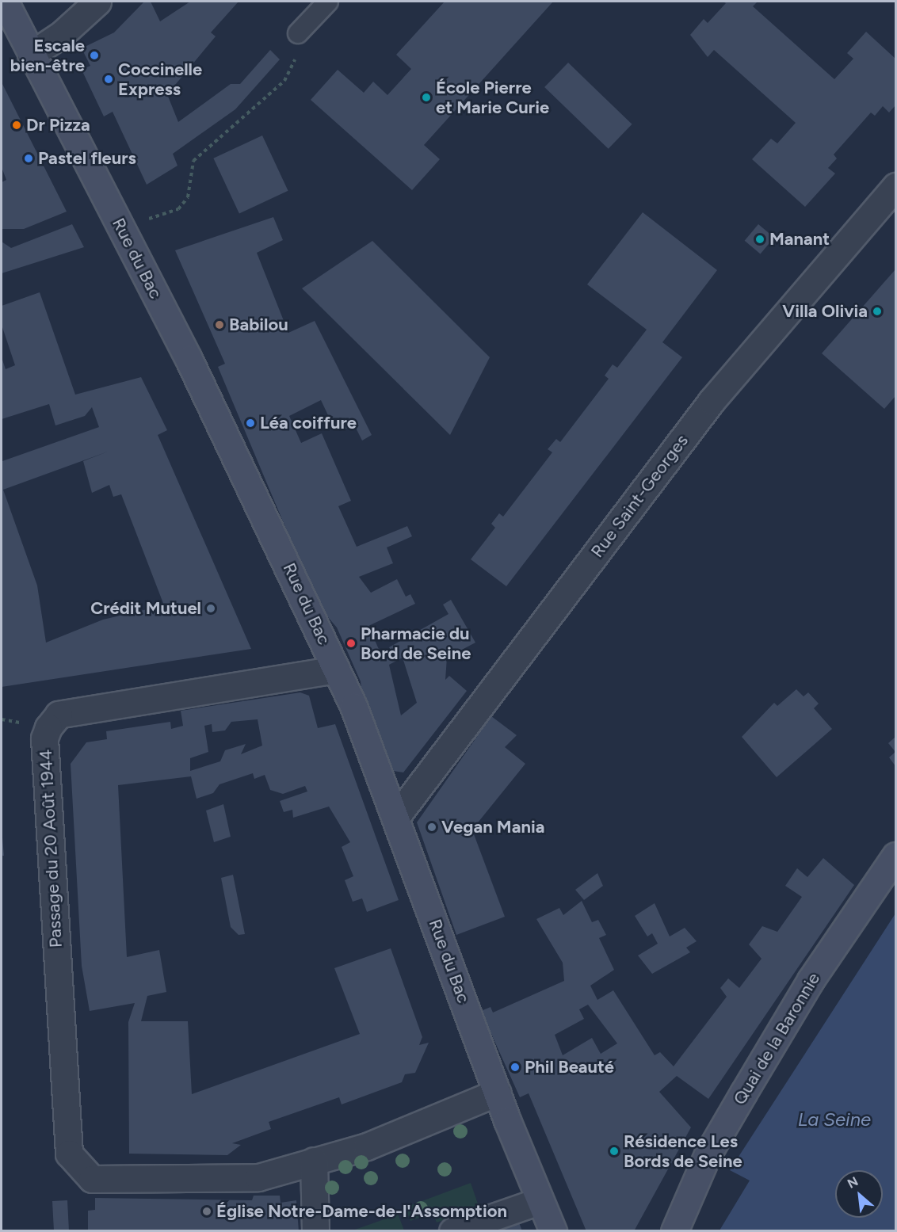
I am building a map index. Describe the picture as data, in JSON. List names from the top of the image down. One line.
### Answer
{"streets":{"street":["Rue du Bac","Rue Saint-Georges","Passage du 20 Août 1944","Quai de la Baronnie"]},"crossings":[["Rue du Bac","Rue Saint-Georges"],["Rue du Bac","Passage du 20 Août 1944"]],"water":["La Seine"],"places":["Escale bien-être","Coccinelle Express","École Pierre et Marie Curie","Dr Pizza","Pastel fleurs","Manant","Villa Olivia","Babilou","Léa coiffure","Crédit Mutuel","Pharmacie du Bord de Seine","Vegan Mania","Phil Beauté","Résidence Les Bords de Seine","Église Notre-Dame-de-l'Assomption"],"north":"top left"}
